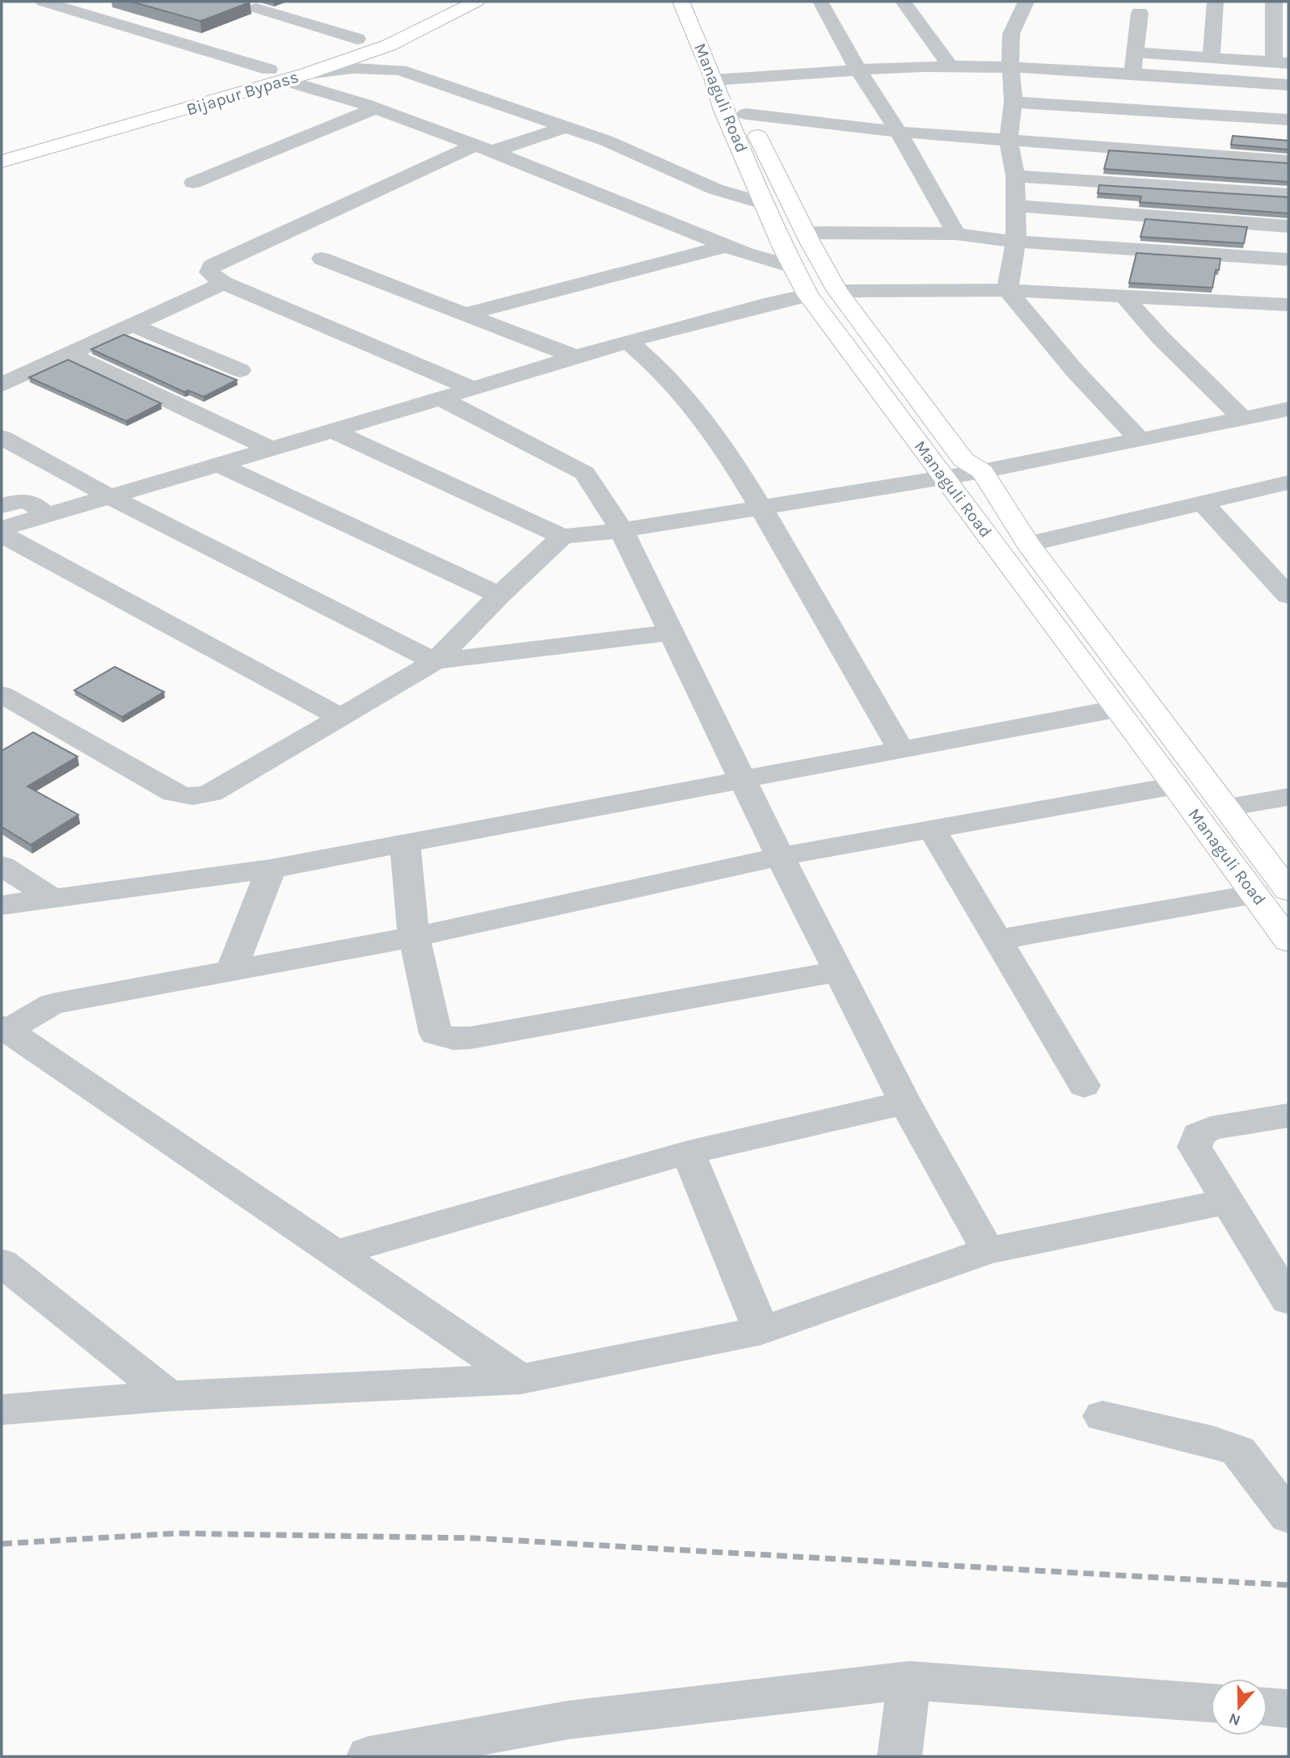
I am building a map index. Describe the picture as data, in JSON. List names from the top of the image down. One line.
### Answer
{"streets":{"main road":["Bijapur Bypass","Managuli Road"]},"north":"bottom"}
